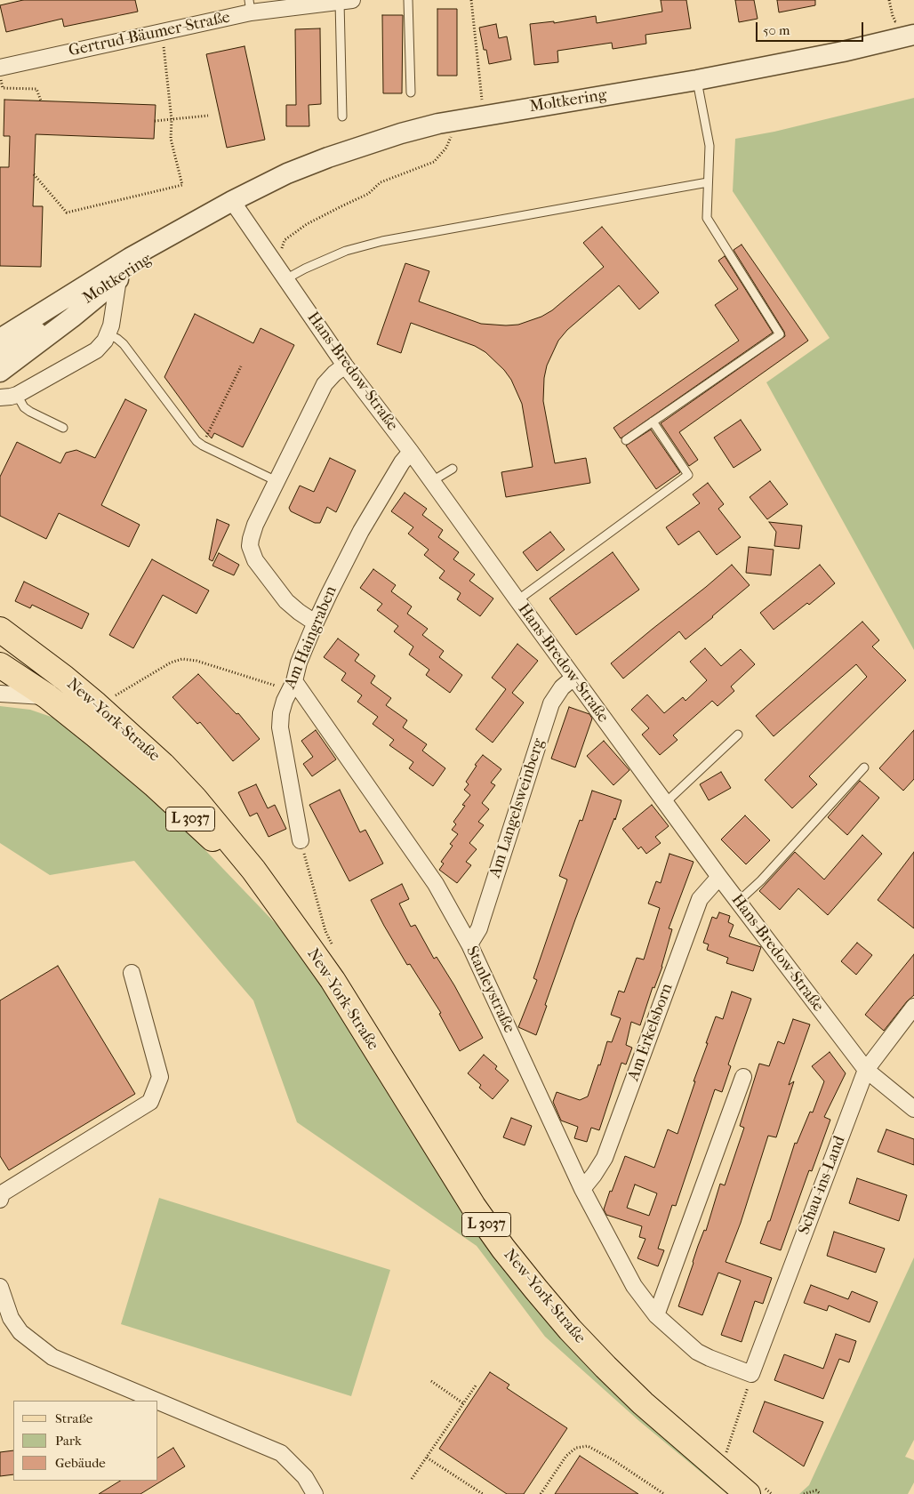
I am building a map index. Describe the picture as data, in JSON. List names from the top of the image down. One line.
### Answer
{"streets":{"main road":["New-York-Straße","L 3037"],"street":["Gertrud-Bäumer-Straße","Moltkering","Hans-Bredow-Straße","Am Haingraben","Am Langelsweinberg","Stanleystraße","Am Erkelsborn","Schau-ins-Land"]},"crossings":[["Moltkering","Hans-Bredow-Straße"],["Hans-Bredow-Straße","Am Haingraben"],["Hans-Bredow-Straße","Am Langelsweinberg"],["Hans-Bredow-Straße","Am Erkelsborn"],["Hans-Bredow-Straße","Schau-ins-Land"],["Am Haingraben","Stanleystraße"],["Am Langelsweinberg","Stanleystraße"],["Stanleystraße","Am Erkelsborn"],["Stanleystraße","Schau-ins-Land"]],"legend":["Straße","Park","Gebäude"],"scale_bar":"50 m"}
